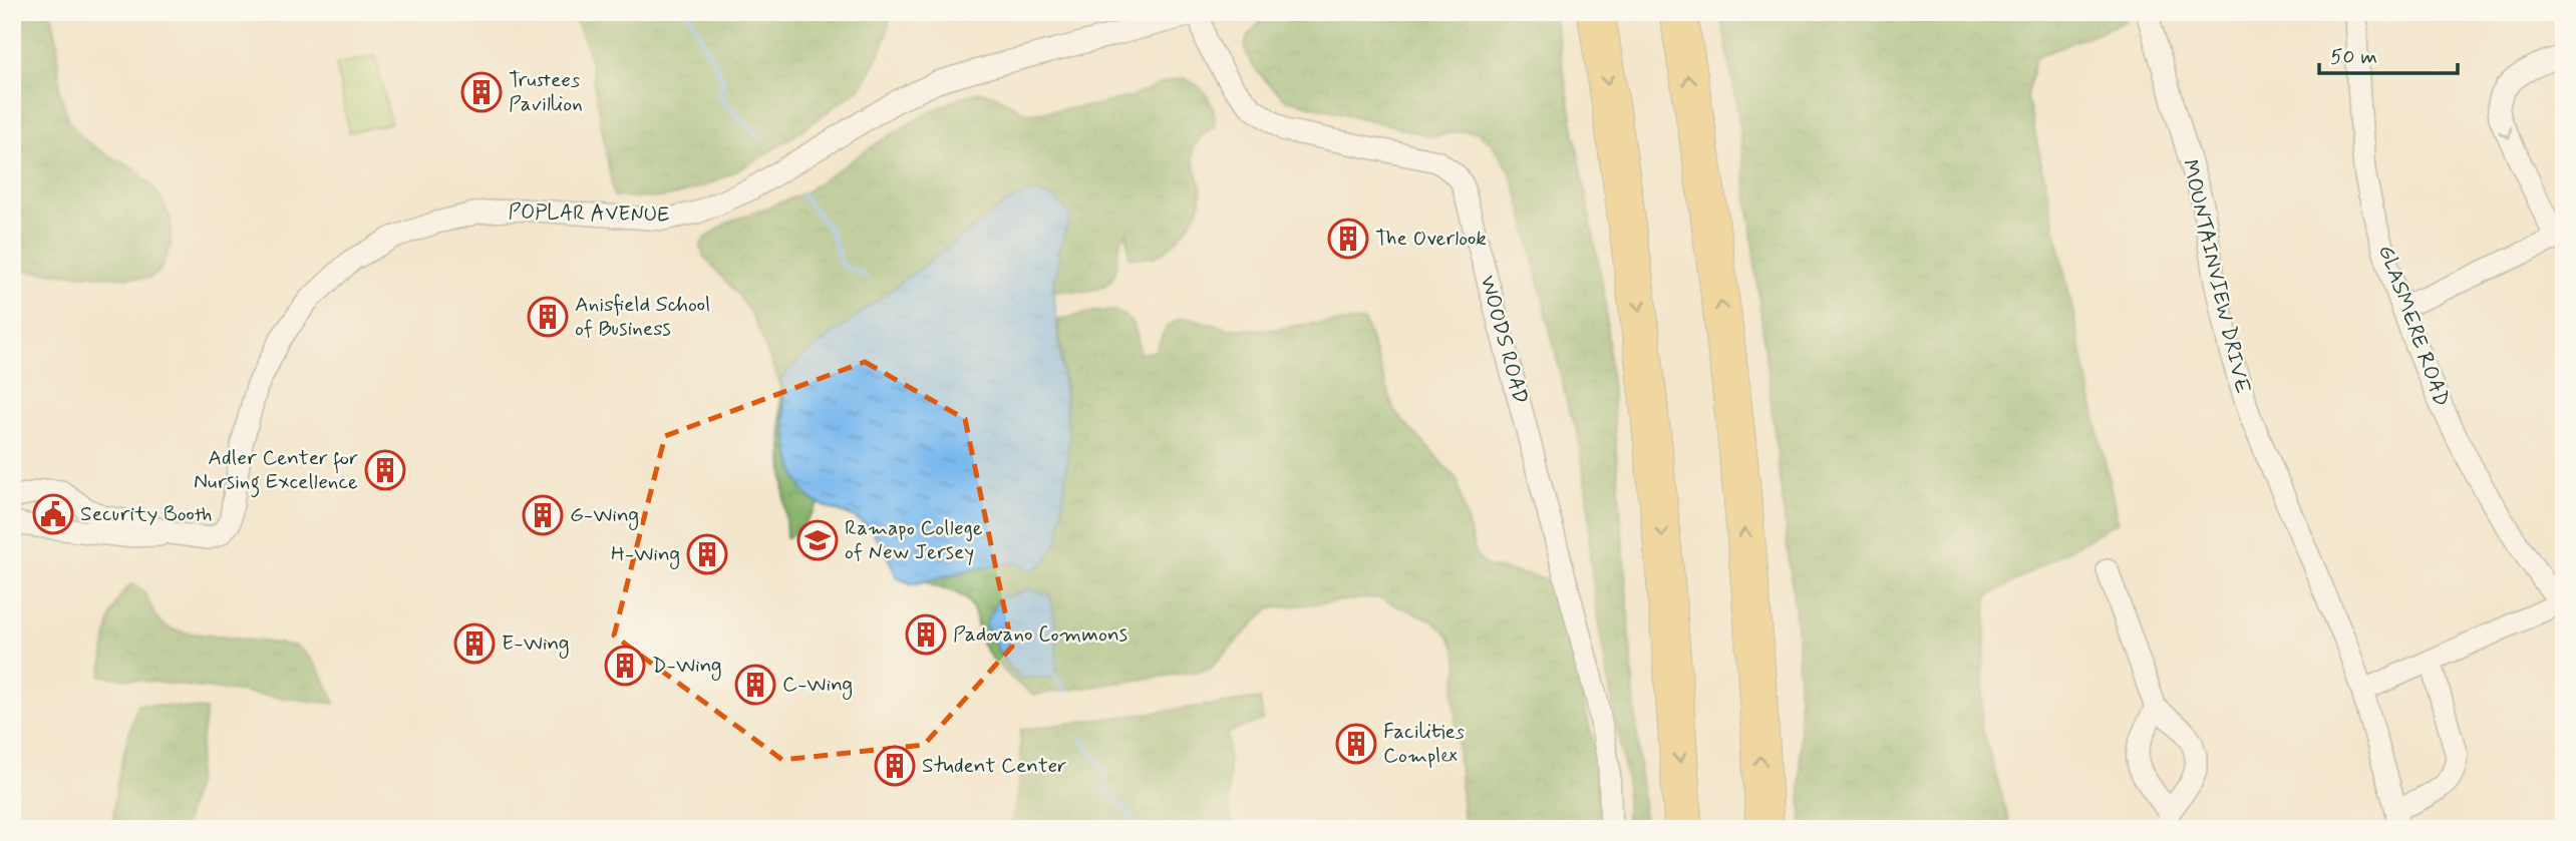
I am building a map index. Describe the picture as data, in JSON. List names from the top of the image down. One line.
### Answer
{"streets":{"street":["POPLAR AVENUE","MOUNTAINVIEW DRIVE","GLASMERE ROAD","WOODS ROAD"]},"crossings":[["POPLAR AVENUE","WOODS ROAD"]],"places":{"building":["Trustees Pavillion","The Overlook","Anisfield School of Business","Adler Center for Nursing Excellence","G-Wing","H-Wing","Padovano Commons","E-Wing","D-Wing","C-Wing","Facilities Complex","Student Center"],"public building":["Security Booth"],"school or university":["Ramapo College of New Jersey"]},"scale_bar":"50 m"}
